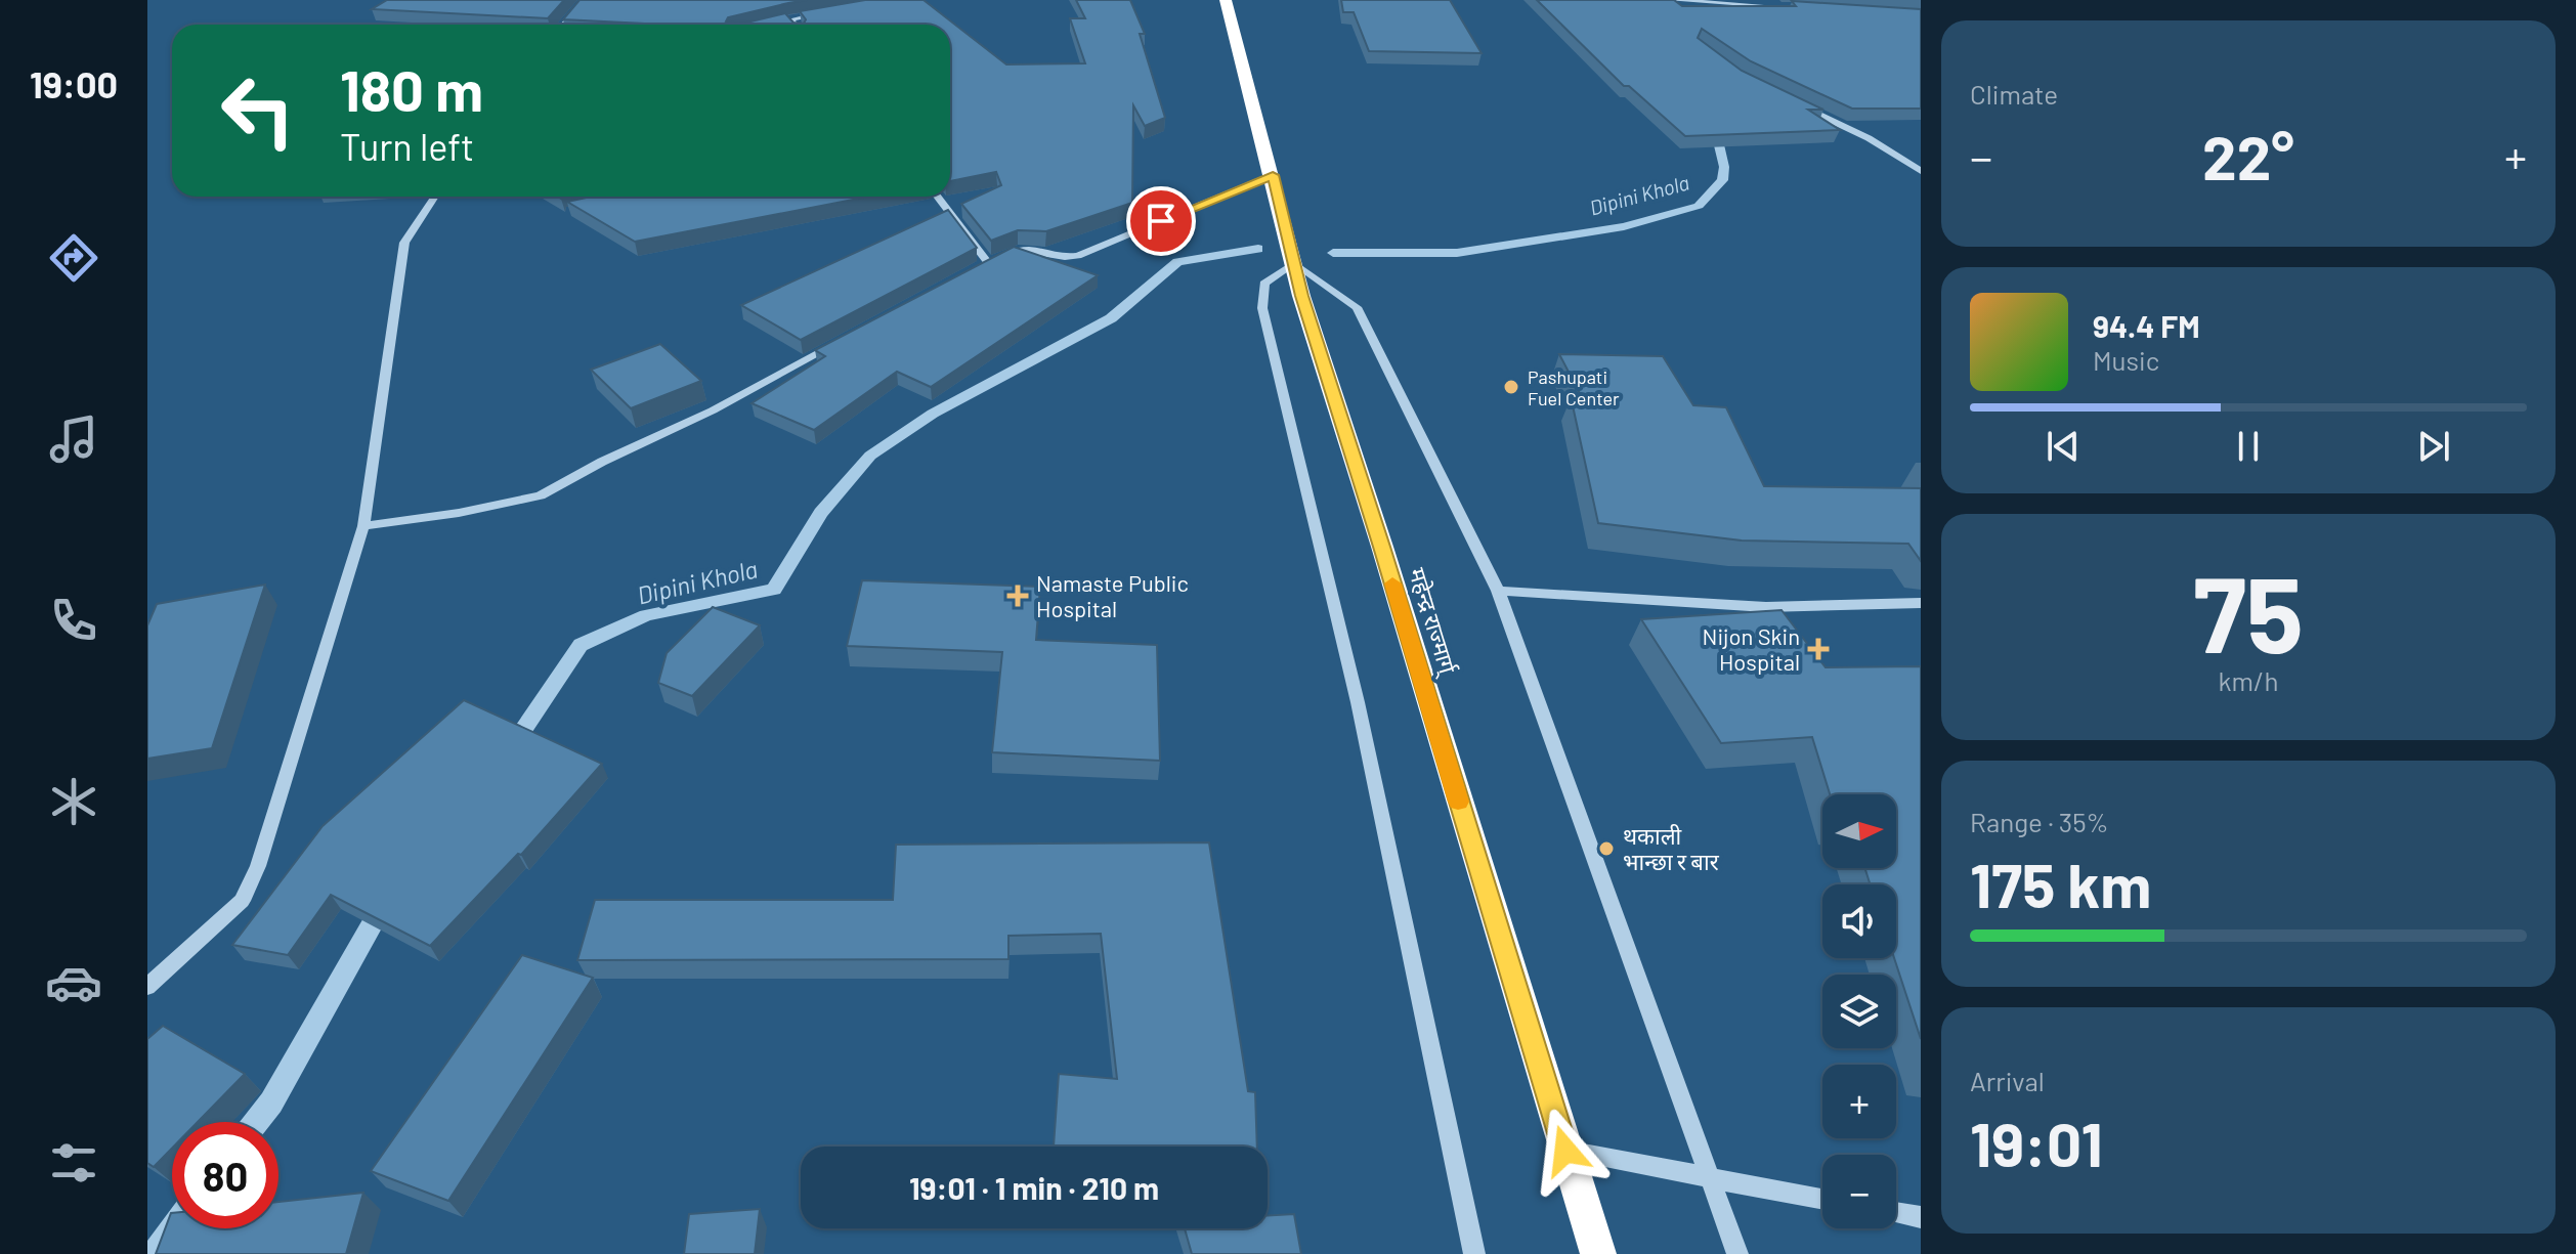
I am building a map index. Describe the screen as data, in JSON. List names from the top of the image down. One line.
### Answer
{"streets":{"highway":["महेन्द्र राज्मार्ग्"]},"water":["Dipini Khola"],"places":{"other":["Pashupati Fuel Center","थकाली भान्छा र बार"],"health":["Namaste Public Hospital","Nijon Skin Hospital"]},"north":"right","page":{"tabs":"19:00","tile":["Climate",["75","km/h"],["Range · 35%","175 km"],["Arrival","19:01"]],"turn":["180 m","Turn left"],"heat":["−","22°","+"],"song":["94.4 FM","Music"],"map_buttons":["+","−"],"limit":"80","trip":"19:01 · 1 min · 210 m"}}
